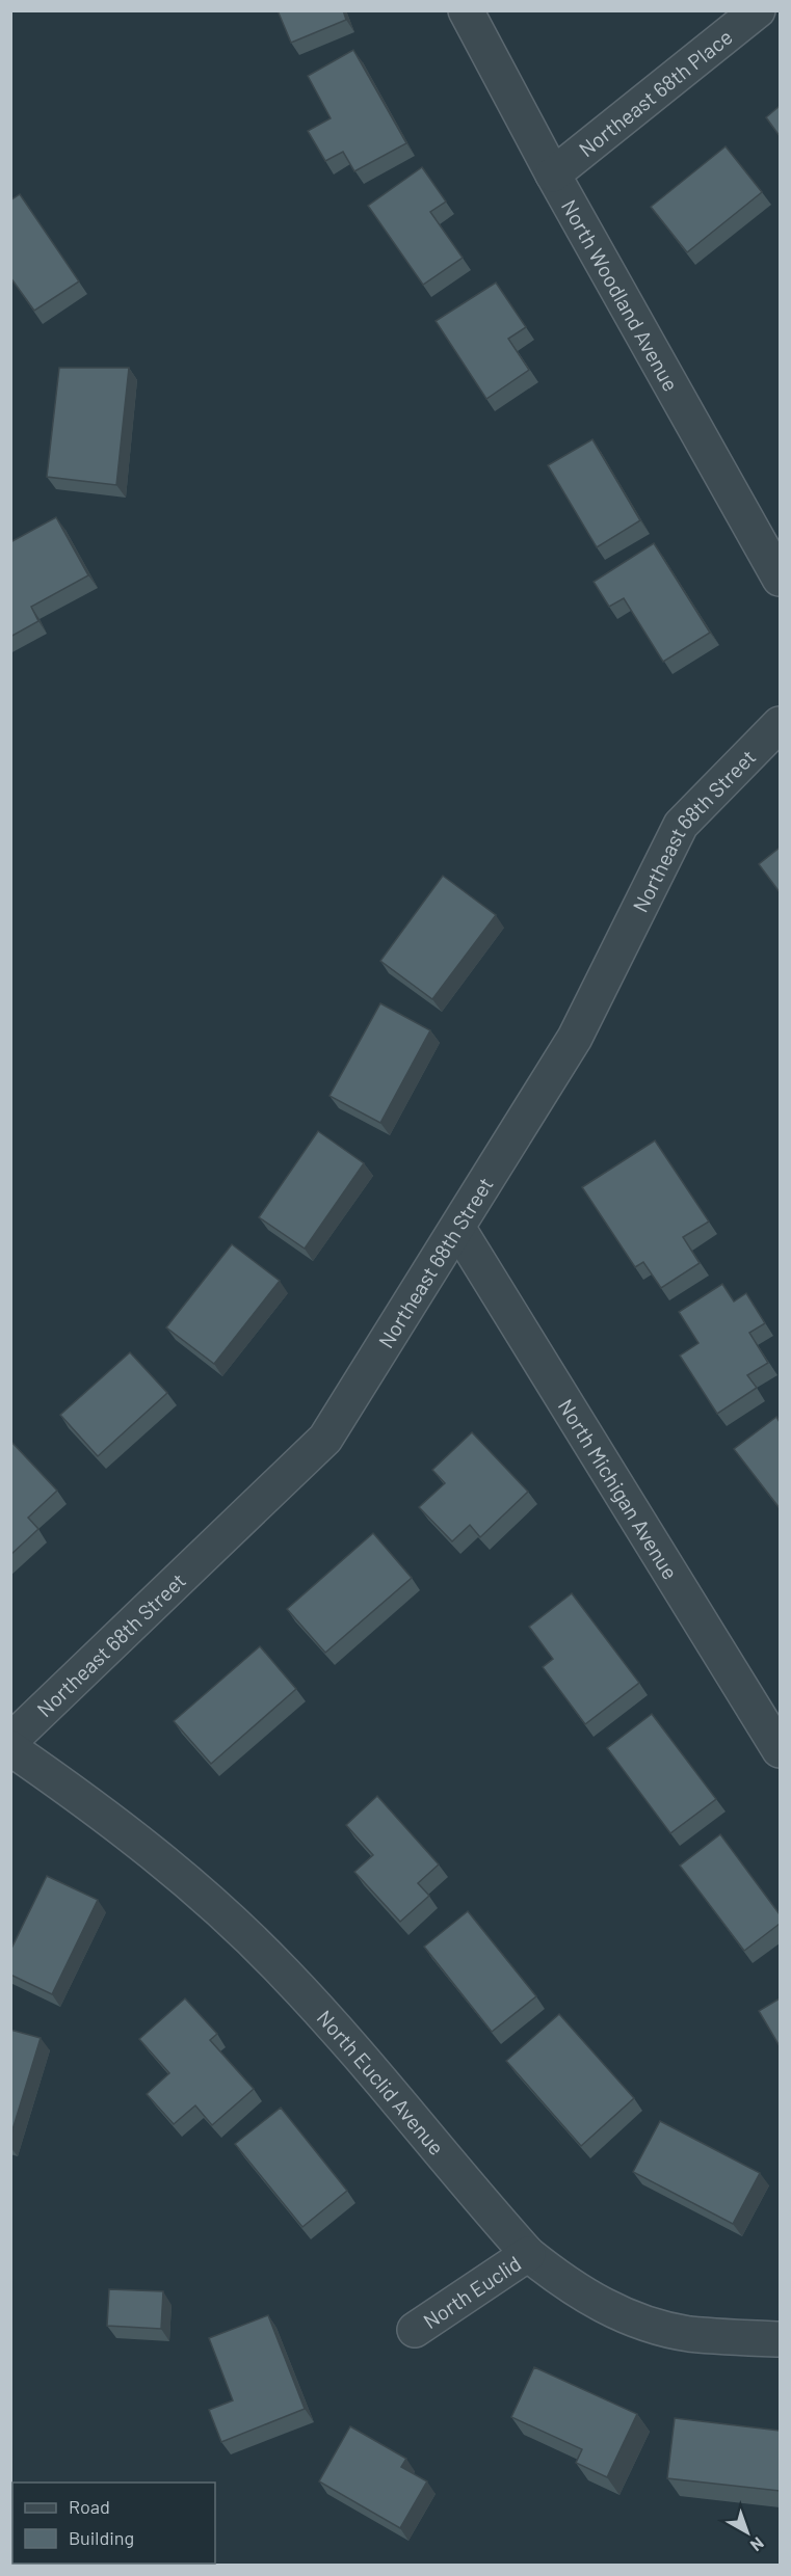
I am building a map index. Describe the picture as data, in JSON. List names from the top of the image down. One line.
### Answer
{"streets":{"street":["Northeast 68th Place","North Woodland Avenue","Northeast 68th Street","North Michigan Avenue","North Euclid Avenue","North Euclid"]},"crossings":[["Northeast 68th Place","North Woodland Avenue"],["Northeast 68th Street","North Michigan Avenue"],["North Euclid Avenue","North Euclid"]],"legend":["Road","Building"],"north":"bottom right"}
